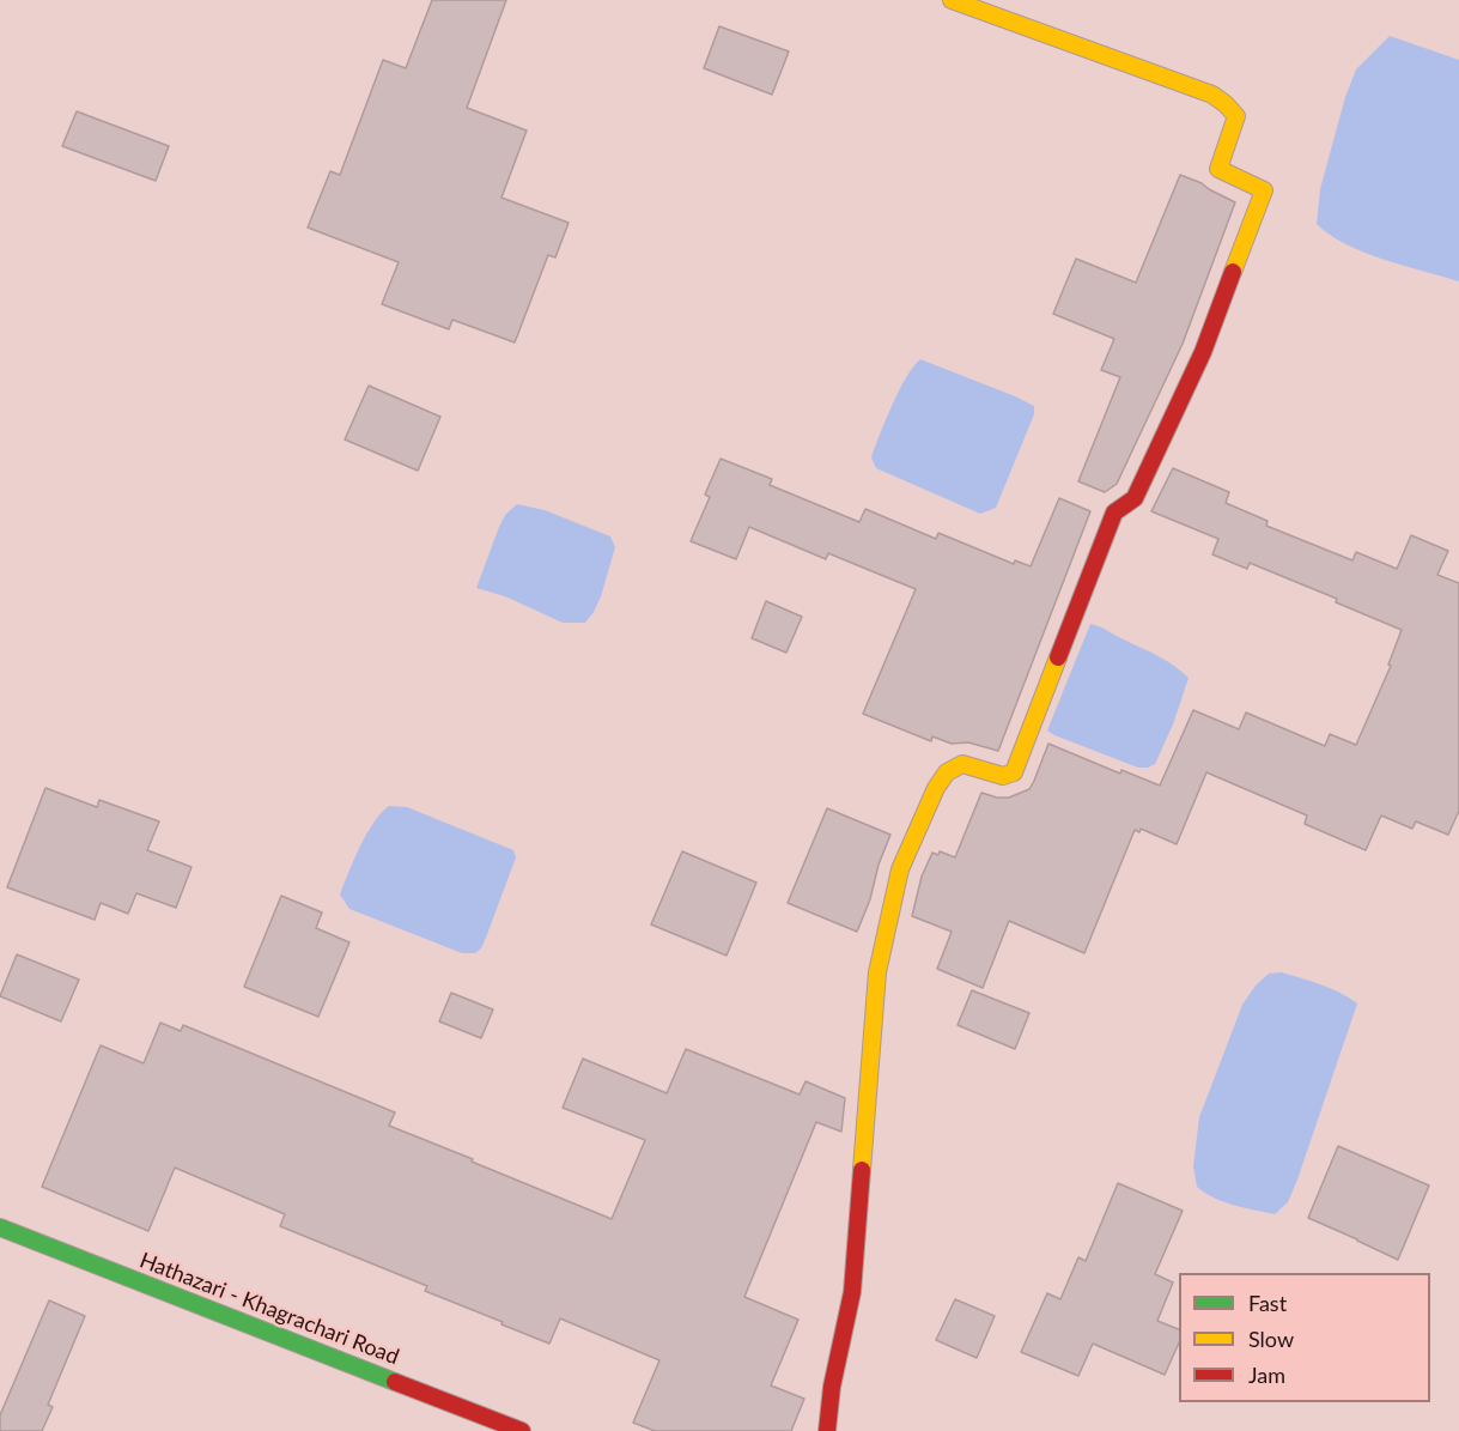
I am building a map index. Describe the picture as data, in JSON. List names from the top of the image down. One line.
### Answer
{"streets":{"street":["Hathazari - Khagrachari Road"]},"legend":["Fast","Slow","Jam"]}
